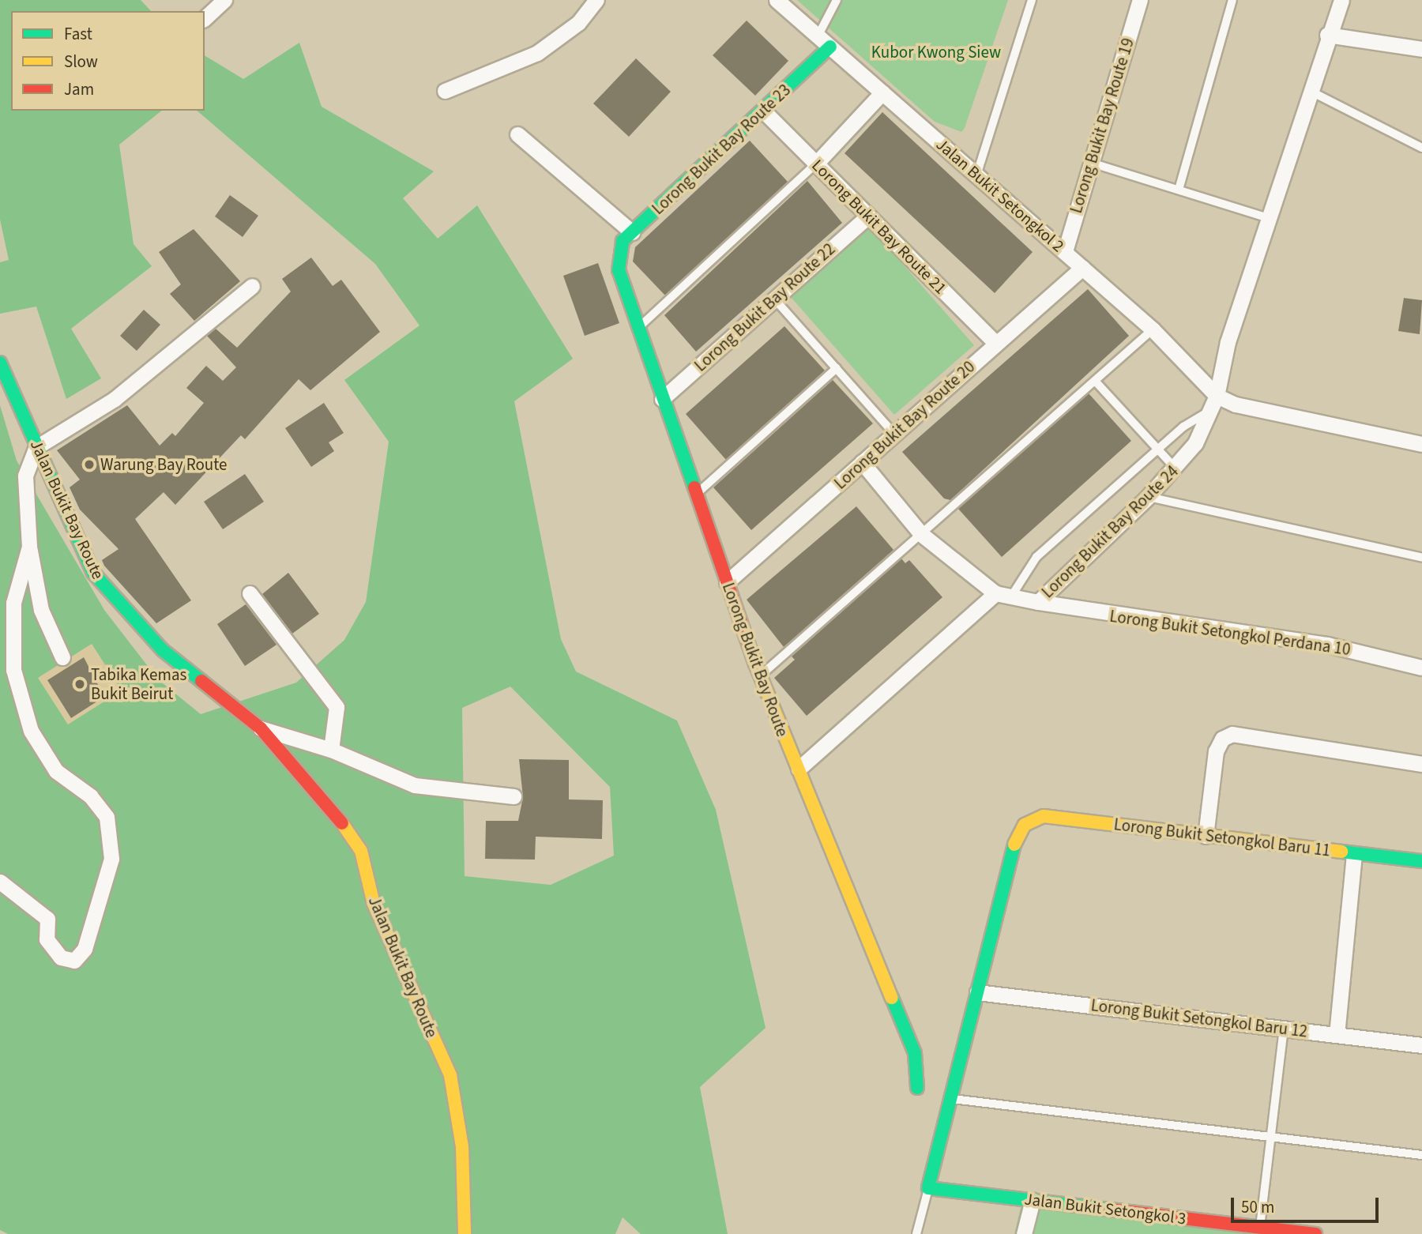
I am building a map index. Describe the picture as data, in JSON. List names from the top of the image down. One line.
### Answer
{"streets":{"street":["Lorong Bukit Bay Route 19","Lorong Bukit Bay Route 23","Jalan Bukit Setongkol 2","Lorong Bukit Bay Route 21","Lorong Bukit Bay Route 22","Lorong Bukit Bay Route 20","Jalan Bukit Bay Route","Lorong Bukit Bay Route 24","Lorong Bukit Setongkol Perdana 10","Lorong Bukit Bay Route","Lorong Bukit Setongkol Baru 11","Lorong Bukit Setongkol Baru 12","Jalan Bukit Setongkol 3"]},"crossings":[["Lorong Bukit Bay Route 19","Jalan Bukit Setongkol 2"],["Lorong Bukit Bay Route 23","Jalan Bukit Setongkol 2"],["Lorong Bukit Bay Route 23","Lorong Bukit Bay Route 21"],["Lorong Bukit Bay Route 23","Lorong Bukit Bay Route"],["Jalan Bukit Setongkol 2","Lorong Bukit Bay Route 20"],["Jalan Bukit Setongkol 2","Lorong Bukit Bay Route 24"],["Lorong Bukit Bay Route 21","Lorong Bukit Bay Route 22"],["Lorong Bukit Bay Route 21","Lorong Bukit Bay Route 20"],["Lorong Bukit Bay Route 22","Lorong Bukit Bay Route"],["Lorong Bukit Bay Route 20","Lorong Bukit Bay Route"],["Lorong Bukit Bay Route 24","Lorong Bukit Setongkol Perdana 10"],["Lorong Bukit Setongkol Baru 11","Lorong Bukit Setongkol Baru 12"]],"parks":["Kubor Kwong Siew"],"places":["Warung Bay Route","Tabika Kemas Bukit Beirut"],"legend":["Fast","Slow","Jam"],"scale_bar":"50 m"}
